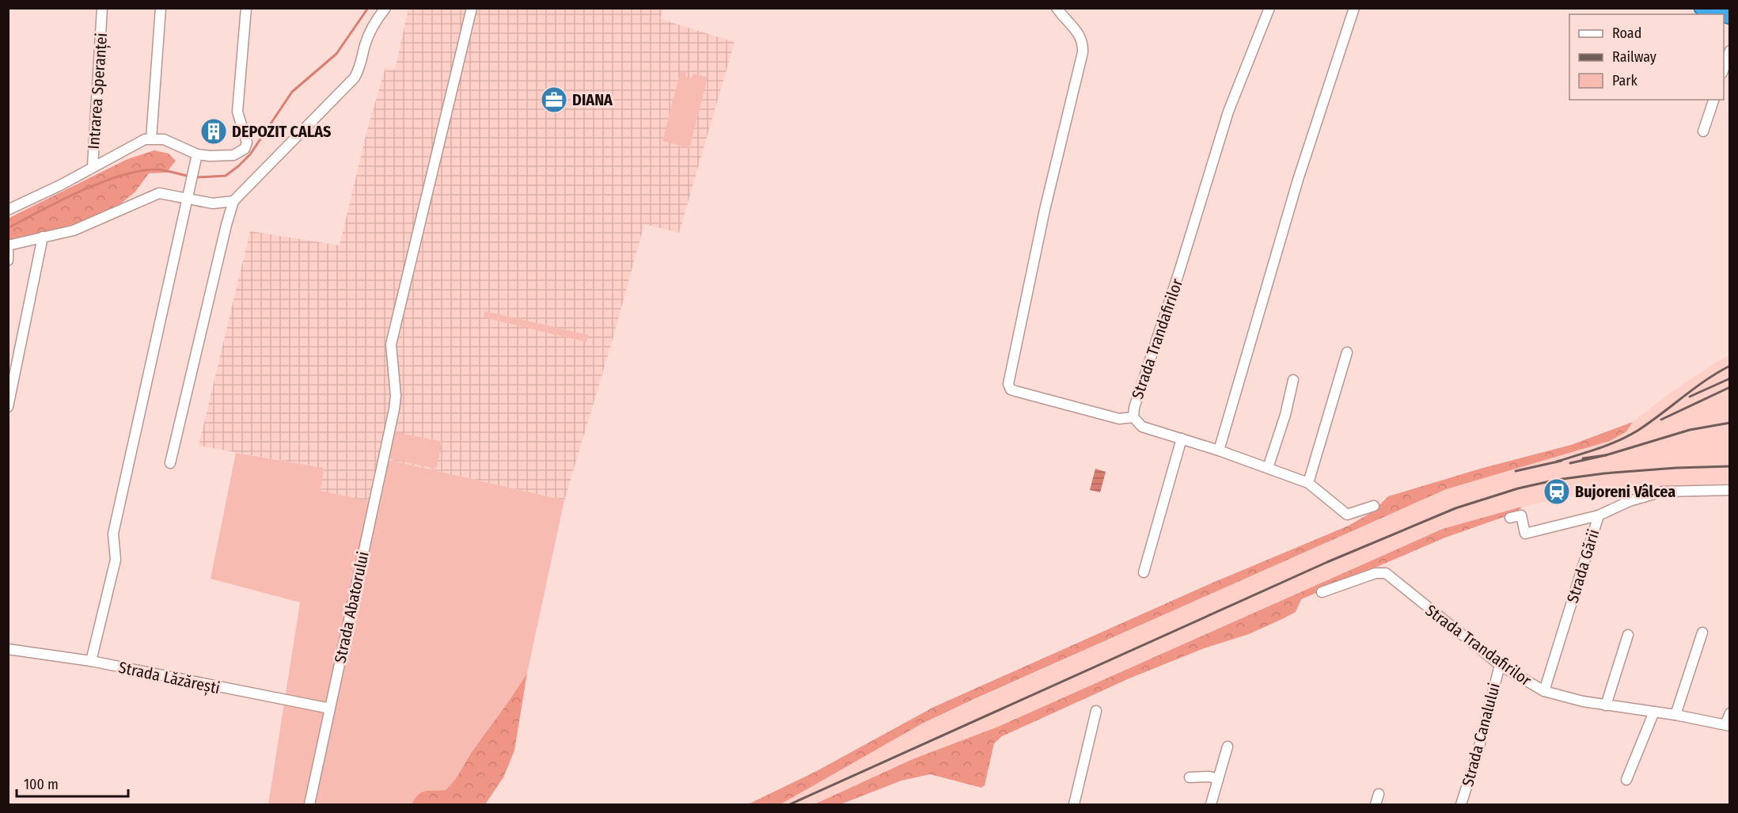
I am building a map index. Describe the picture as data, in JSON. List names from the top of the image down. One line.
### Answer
{"streets":{"street":["Intrarea Speranței","Strada Trandafirilor","Strada Gării","Strada Abatorului","Strada Lăzărești","Strada Canalului"]},"crossings":[["Strada Trandafirilor","Strada Gării"],["Strada Trandafirilor","Strada Canalului"],["Strada Abatorului","Strada Lăzărești"]],"places":{"office":["DIANA"],"building":["DEPOZIT CALAS"],"station":["Bujoreni Vâlcea"]},"legend":["Road","Railway","Park"],"scale_bar":"100 m"}
